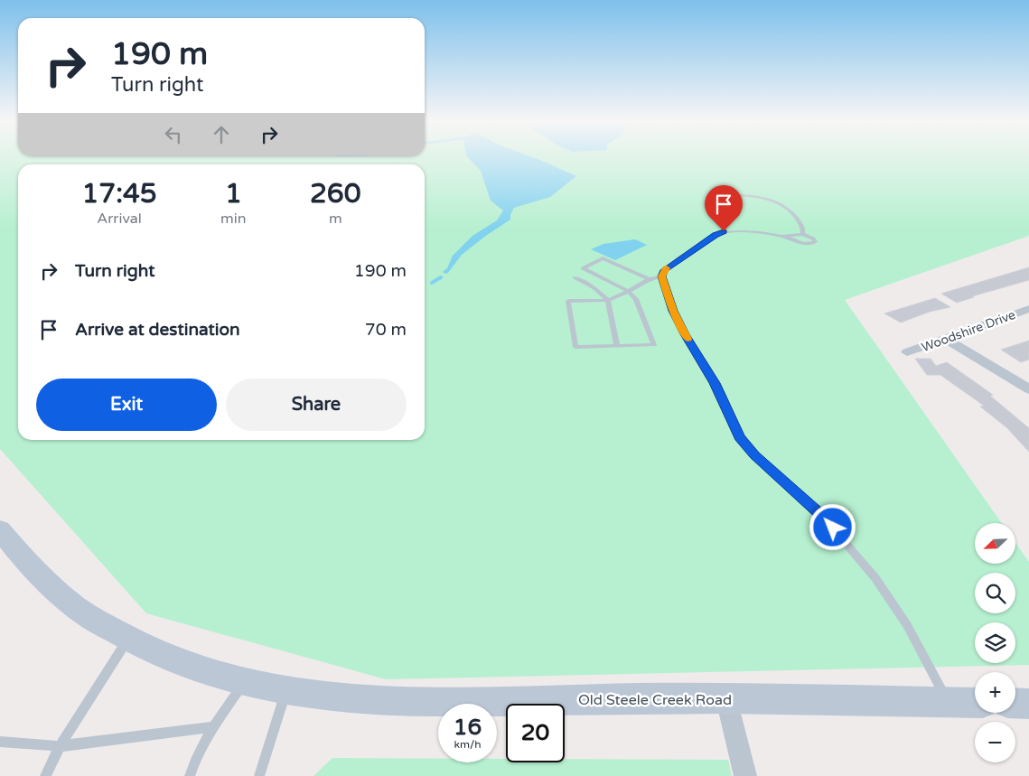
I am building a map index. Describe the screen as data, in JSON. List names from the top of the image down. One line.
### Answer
{"streets":{"main road":["Old Steele Creek Road"],"street":["Woodshire Drive"]},"north":"bottom left","page":{"turn":["190 m","Turn right"],"eta":["17:45","Arrival","1","min","260","m"],"list":[{"name":"Turn right","value":"190 m"},{"name":"Arrive at destination","value":"70 m"}],"buttons":["Exit","Share"],"map_buttons":["+","−"],"speed":"16 km/h","limit":"20"}}
